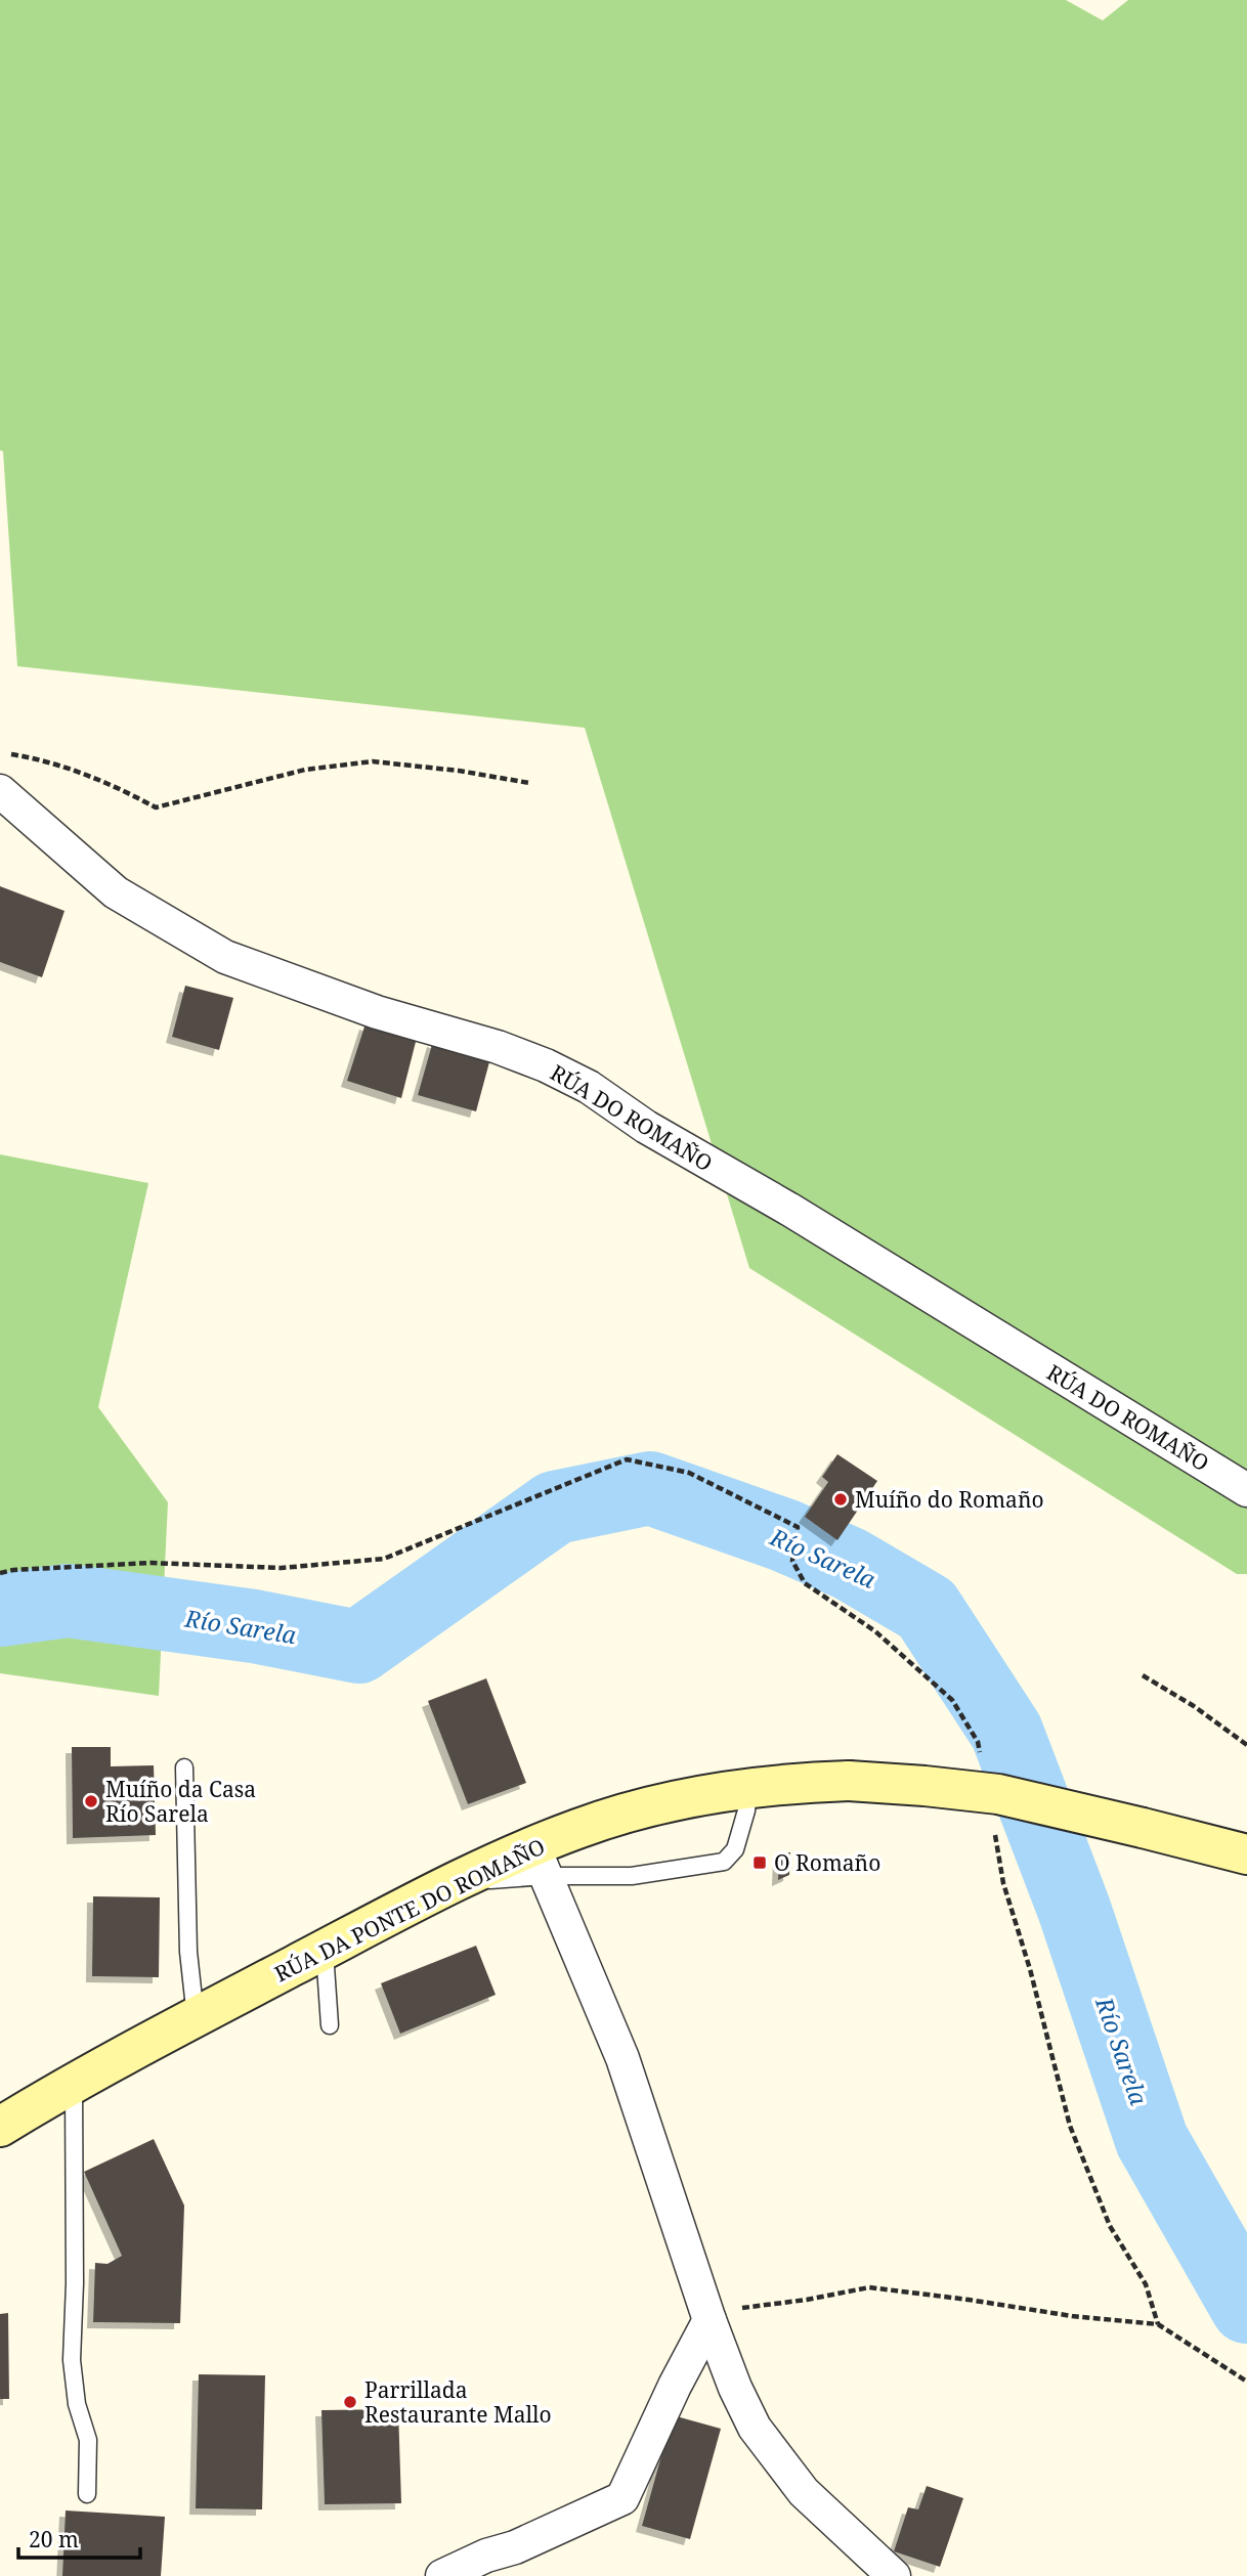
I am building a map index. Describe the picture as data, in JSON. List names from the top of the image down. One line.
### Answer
{"streets":{"main road":["RÚA DA PONTE DO ROMAÑO"],"street":["RÚA DO ROMAÑO"]},"water":["Río Sarela"],"places":{"other":["Muíño do Romaño","Muíño da Casa Río Sarela","Parrillada Restaurante Mallo"],"transit":["O Romaño"]},"scale_bar":"20 m"}
